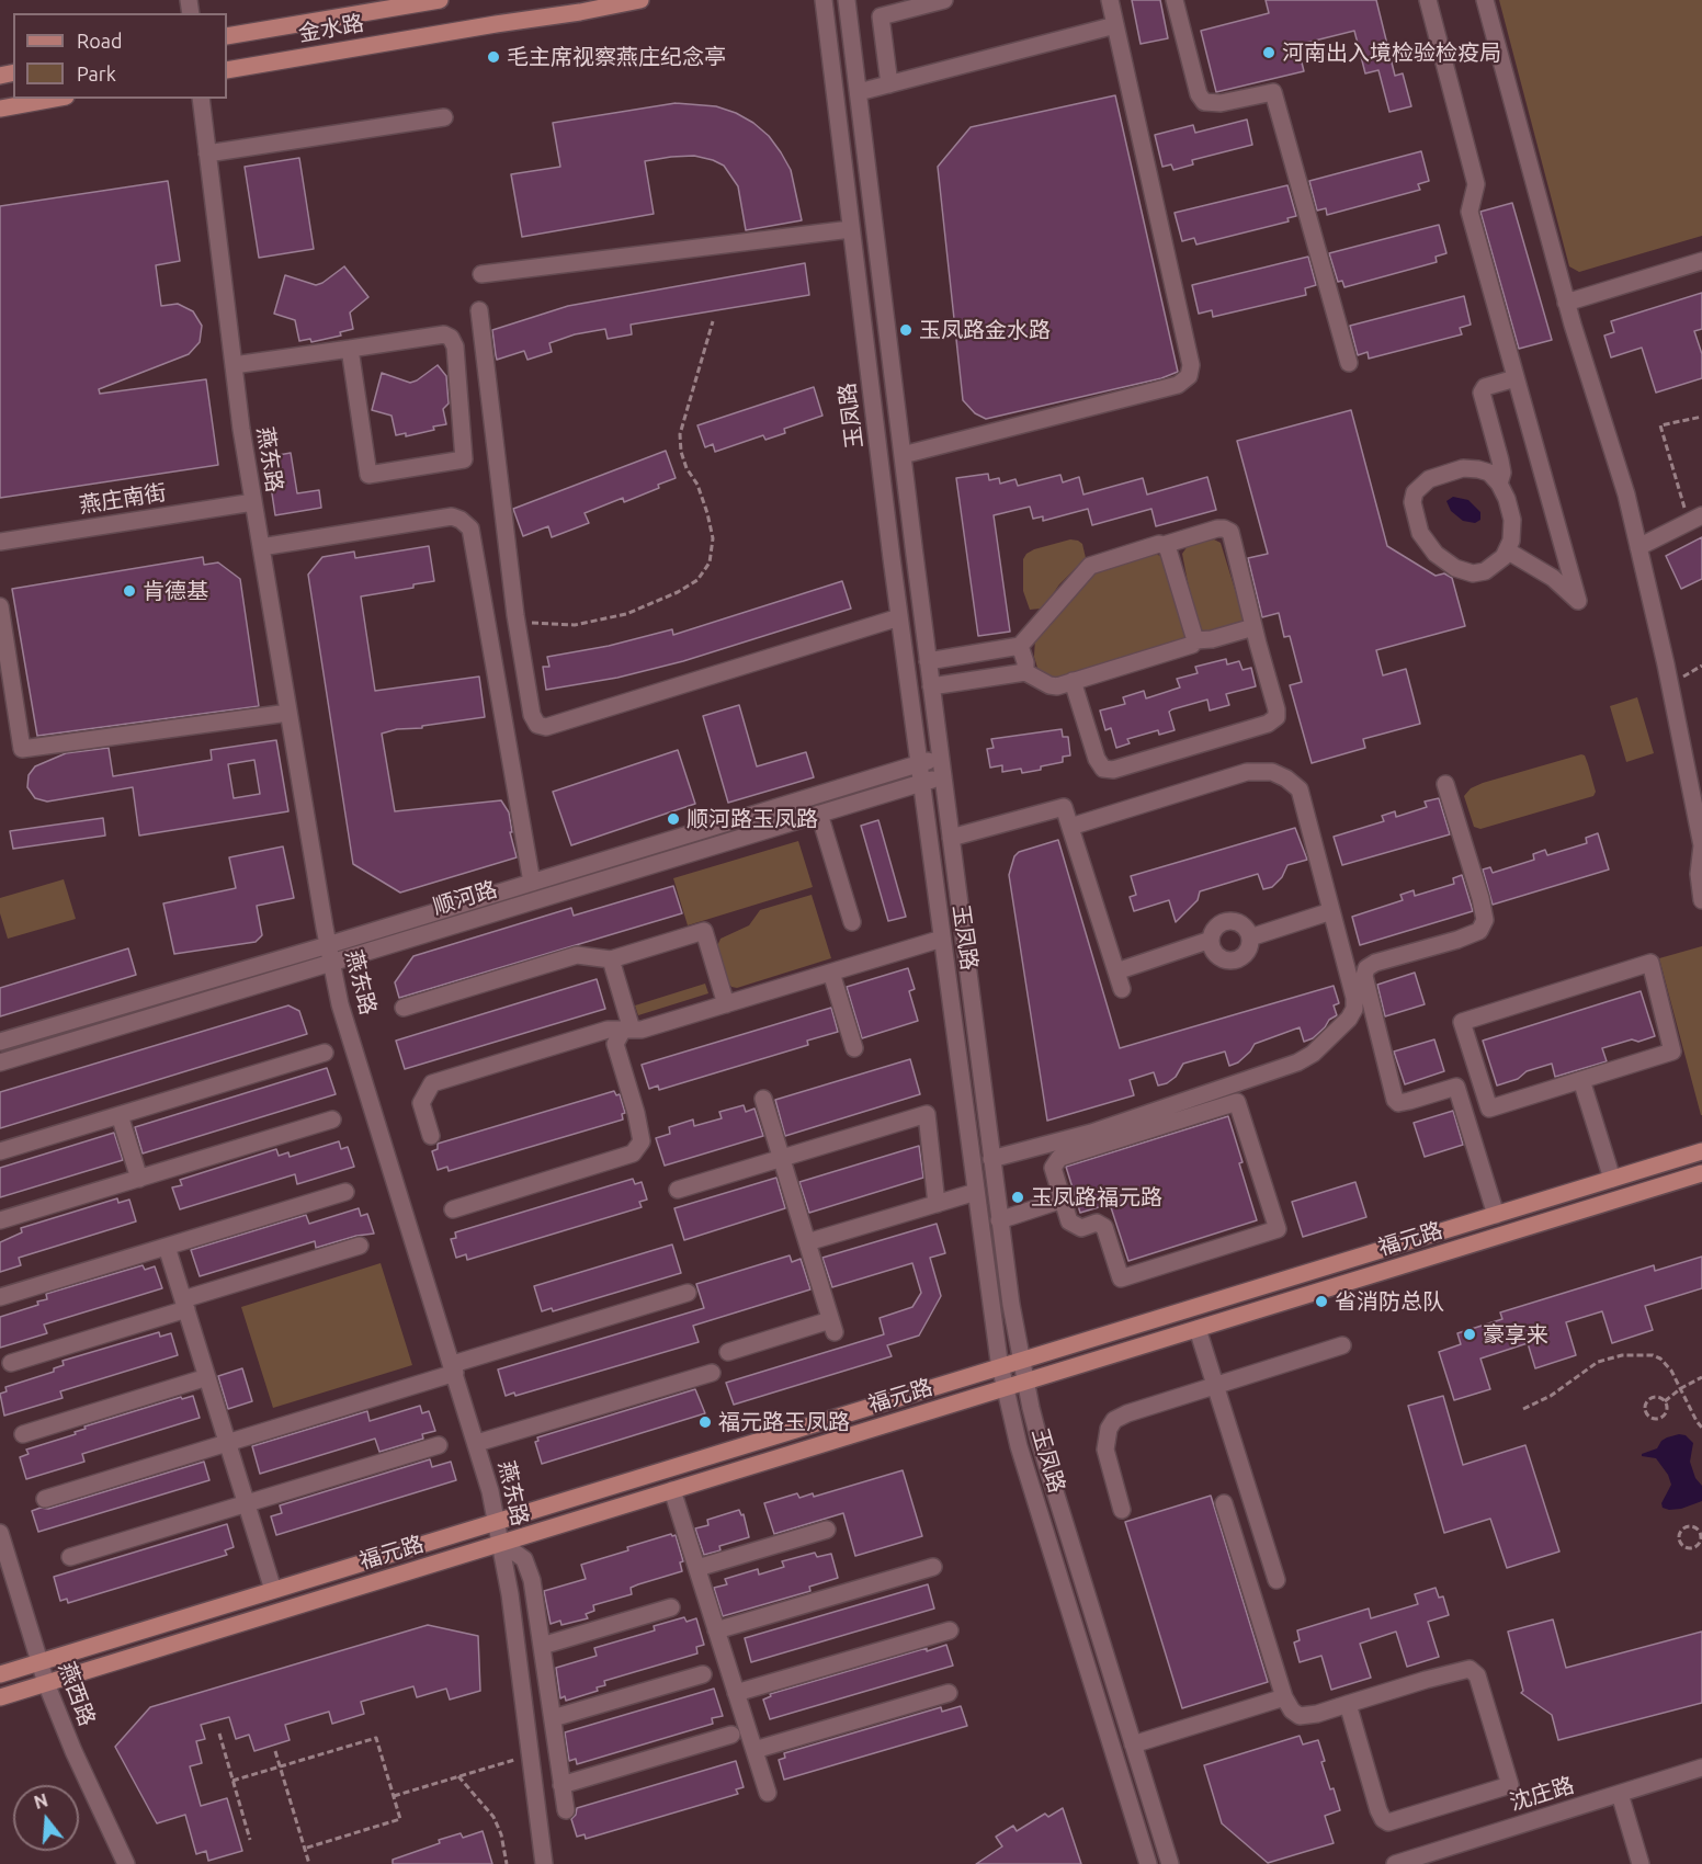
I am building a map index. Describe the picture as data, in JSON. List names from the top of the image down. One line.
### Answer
{"streets":{"main road":["金水路","福元路"],"street":["玉凤路","燕东路","燕庄南街","顺河路","燕西路","沈庄路"]},"crossings":[["玉凤路","顺河路"],["玉凤路","福元路"],["燕东路","燕庄南街"],["燕东路","顺河路"],["燕东路","福元路"],["福元路","燕西路"]],"places":["河南出入境检验检疫局","毛主席视察燕庄纪念亭","玉凤路金水路","肯德基","顺河路玉凤路","玉凤路福元路","省消防总队","豪享来","福元路玉凤路"],"legend":["Road","Park"],"north":"top"}
